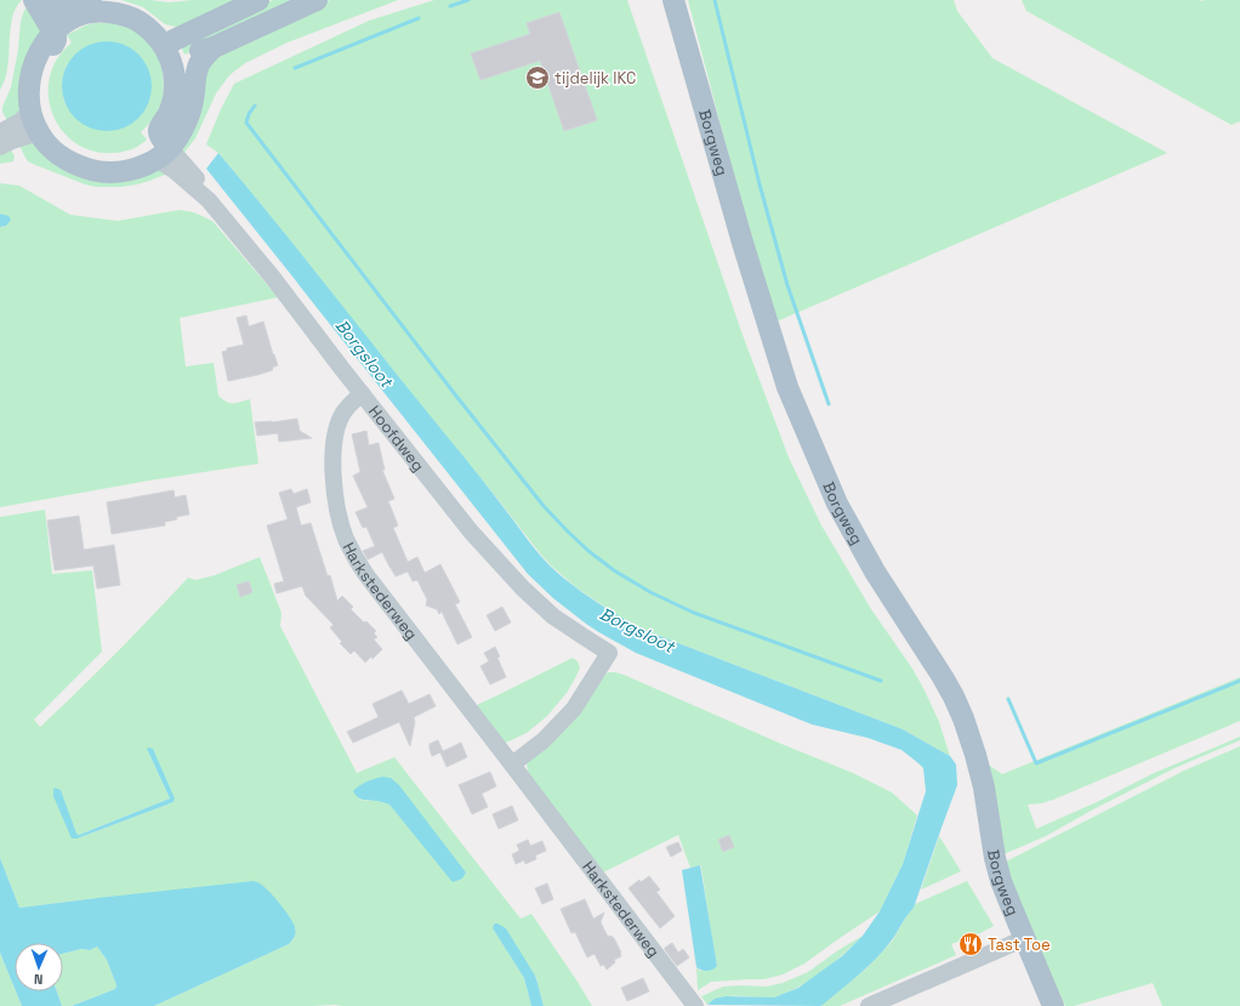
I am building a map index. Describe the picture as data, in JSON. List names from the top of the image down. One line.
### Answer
{"streets":{"main road":["Borgweg"],"street":["Hoofdweg","Harkstederweg"]},"crossings":[["Hoofdweg","Harkstederweg"]],"water":["Borgsloot"],"places":{"school or university":["tijdelijk IKC"],"restaurant":["Tast Toe"]},"north":"bottom"}
